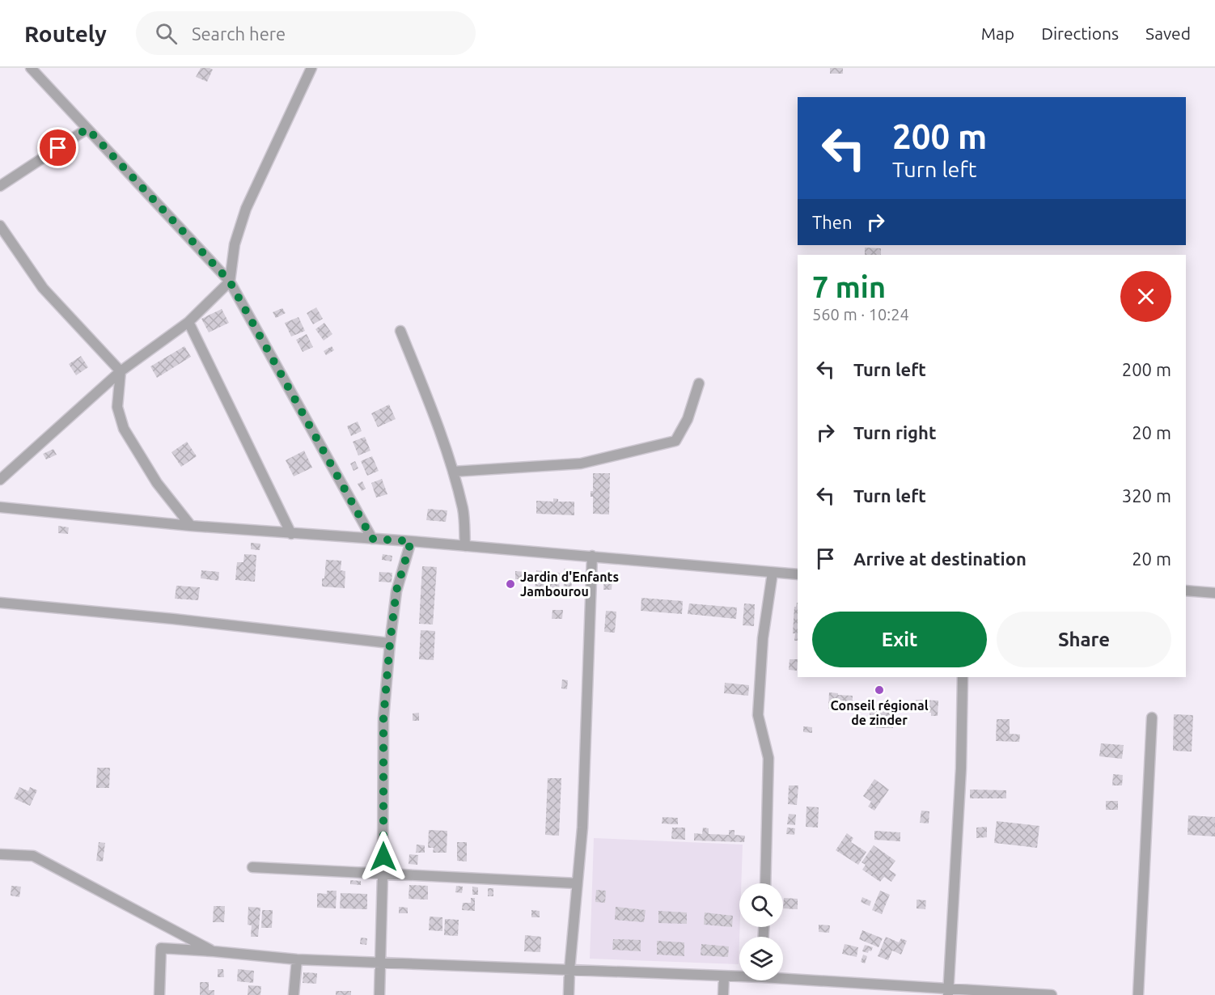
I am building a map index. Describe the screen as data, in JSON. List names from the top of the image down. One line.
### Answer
{"places":["Jardin d'Enfants Jambourou","Conseil régional de zinder"],"page":{"header":"Routely","search":"Search here","nav":["Map","Directions","Saved"],"turn":["200 m","Turn left"],"then":"Then","heading":["7 min","560 m · 10:24"],"list":[{"name":"Turn left","value":"200 m"},{"name":"Turn right","value":"20 m"},{"name":"Turn left","value":"320 m"},{"name":"Arrive at destination","value":"20 m"}],"buttons":["Exit","Share"]}}
